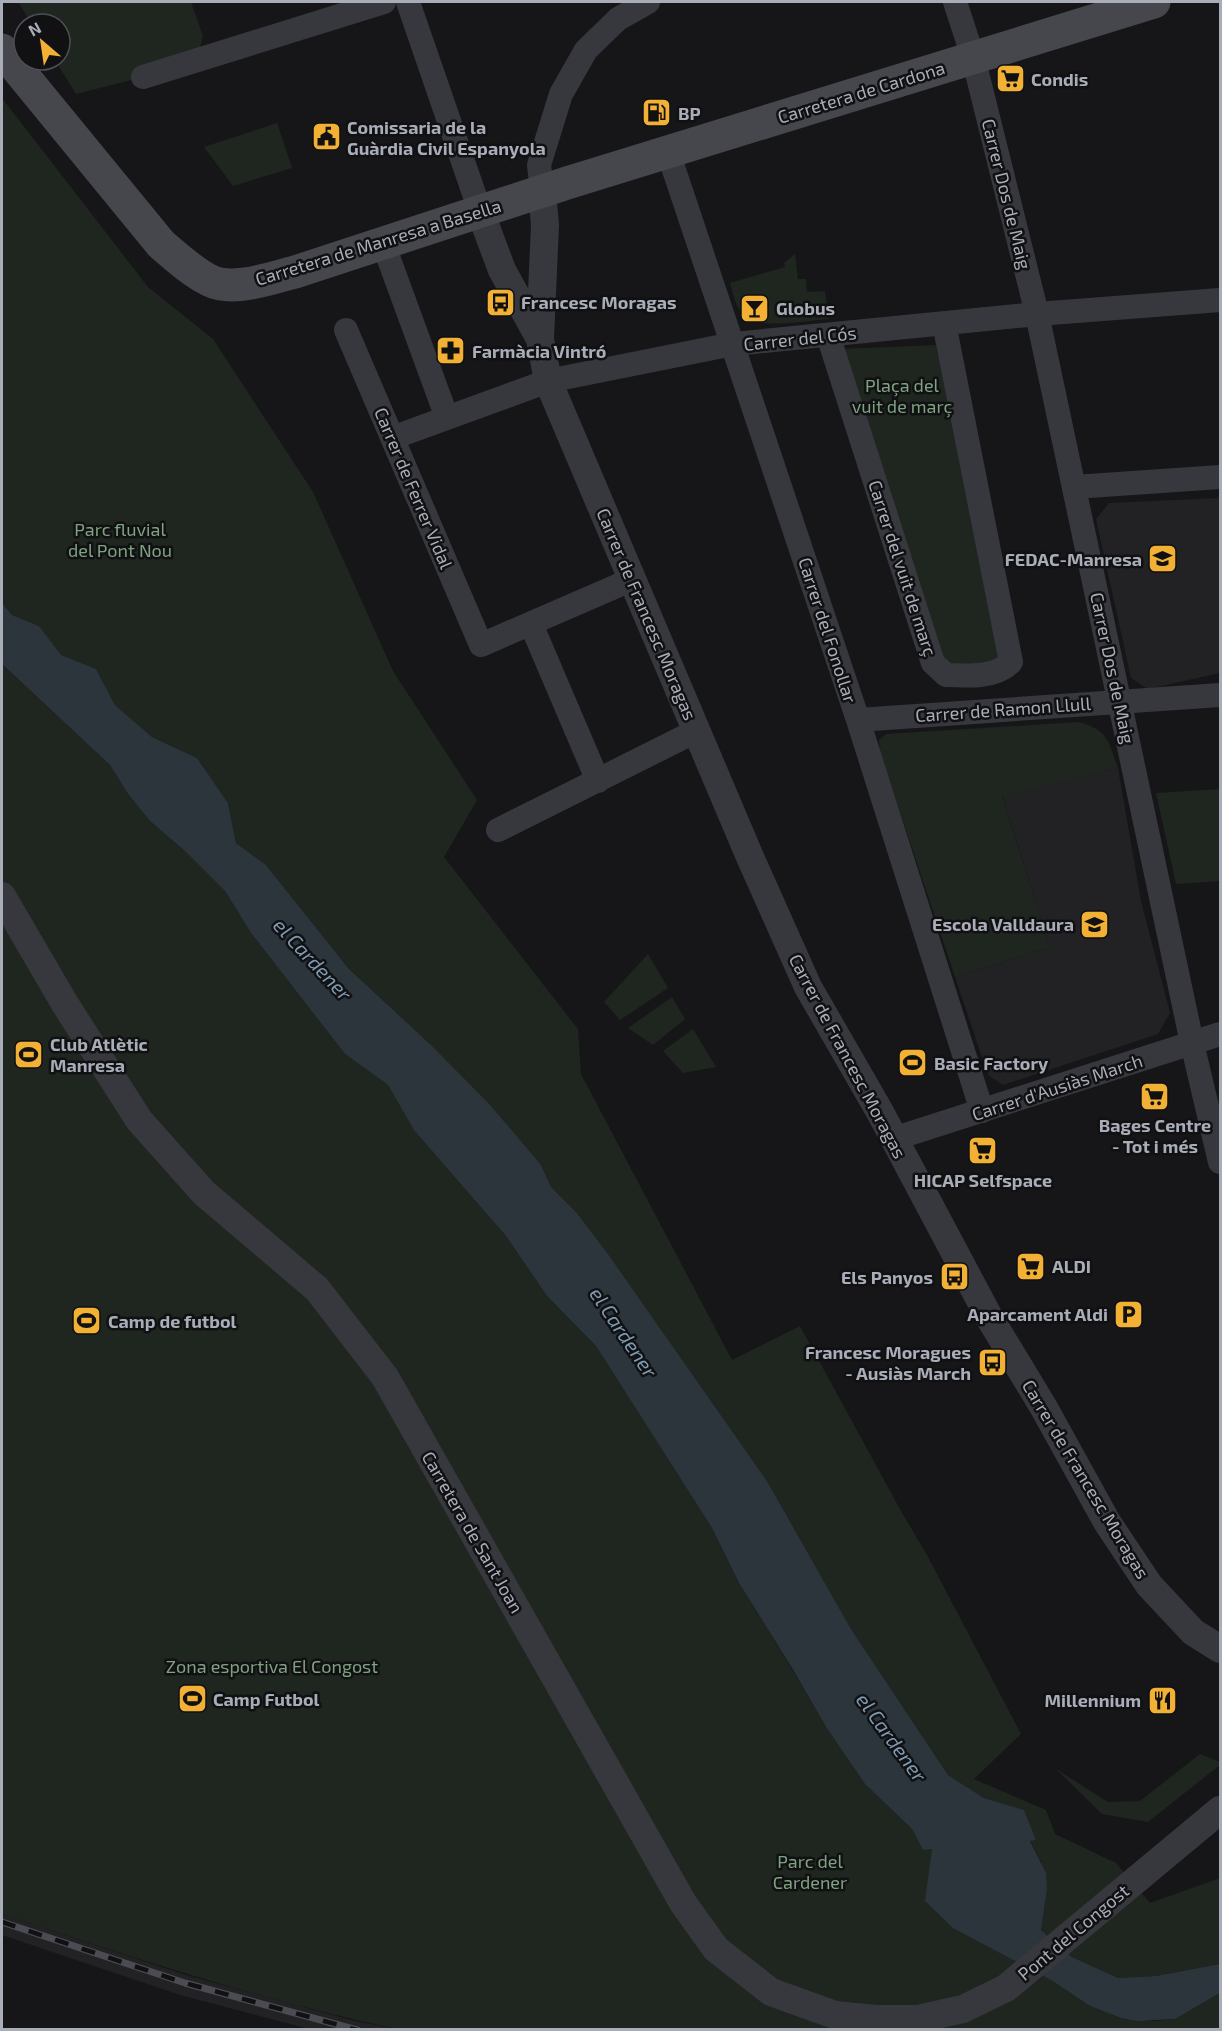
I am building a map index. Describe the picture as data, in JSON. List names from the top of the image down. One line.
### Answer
{"streets":{"main road":["Carretera de Cardona","Carretera de Manresa a Basella"],"street":["Carrer Dos de Maig","Carrer del Cós","Carrer de Ferrer Vidal","Carrer del vuit de març","Carrer de Francesc Moragas","Carrer del Fonollar","Carrer de Ramon Llull","Carrer d'Ausiàs March","Carretera de Sant Joan","Pont del Congost"]},"crossings":[["Carretera de Cardona","Carrer Dos de Maig"],["Carretera de Cardona","Carretera de Manresa a Basella"],["Carretera de Cardona","Carrer de Francesc Moragas"],["Carretera de Cardona","Carrer del Fonollar"],["Carrer Dos de Maig","Carrer del Cós"],["Carrer Dos de Maig","Carrer de Ramon Llull"],["Carrer Dos de Maig","Carrer d'Ausiàs March"],["Carretera de Manresa a Basella","Carrer de Francesc Moragas"],["Carrer del Cós","Carrer de Ferrer Vidal"],["Carrer del Cós","Carrer del vuit de març"],["Carrer del Cós","Carrer de Francesc Moragas"],["Carrer del Cós","Carrer del Fonollar"],["Carrer de Francesc Moragas","Carrer d'Ausiàs March"],["Carrer del Fonollar","Carrer de Ramon Llull"],["Carrer del Fonollar","Carrer d'Ausiàs March"],["Carretera de Sant Joan","Pont del Congost"]],"water":["el Cardener"],"parks":["Plaça del vuit de març","Parc fluvial del Pont Nou","Zona esportiva El Congost","Parc del Cardener"],"places":{"supermarket":["Condis","Bages Centre - Tot i més","HICAP Selfspace","ALDI"],"fuel station":["BP"],"public building":["Comissaria de la Guàrdia Civil Espanyola"],"bus stop":["Francesc Moragas","Els Panyos","Francesc Moragues - Ausiàs March"],"bar":["Globus"],"pharmacy":["Farmàcia Vintró"],"school or university":["FEDAC-Manresa","Escola Valldaura"],"sports":["Club Atlètic Manresa","Basic Factory","Camp de futbol","Camp Futbol"],"parking":["Aparcament Aldi"],"restaurant":["Millennium"]},"north":"top left"}
